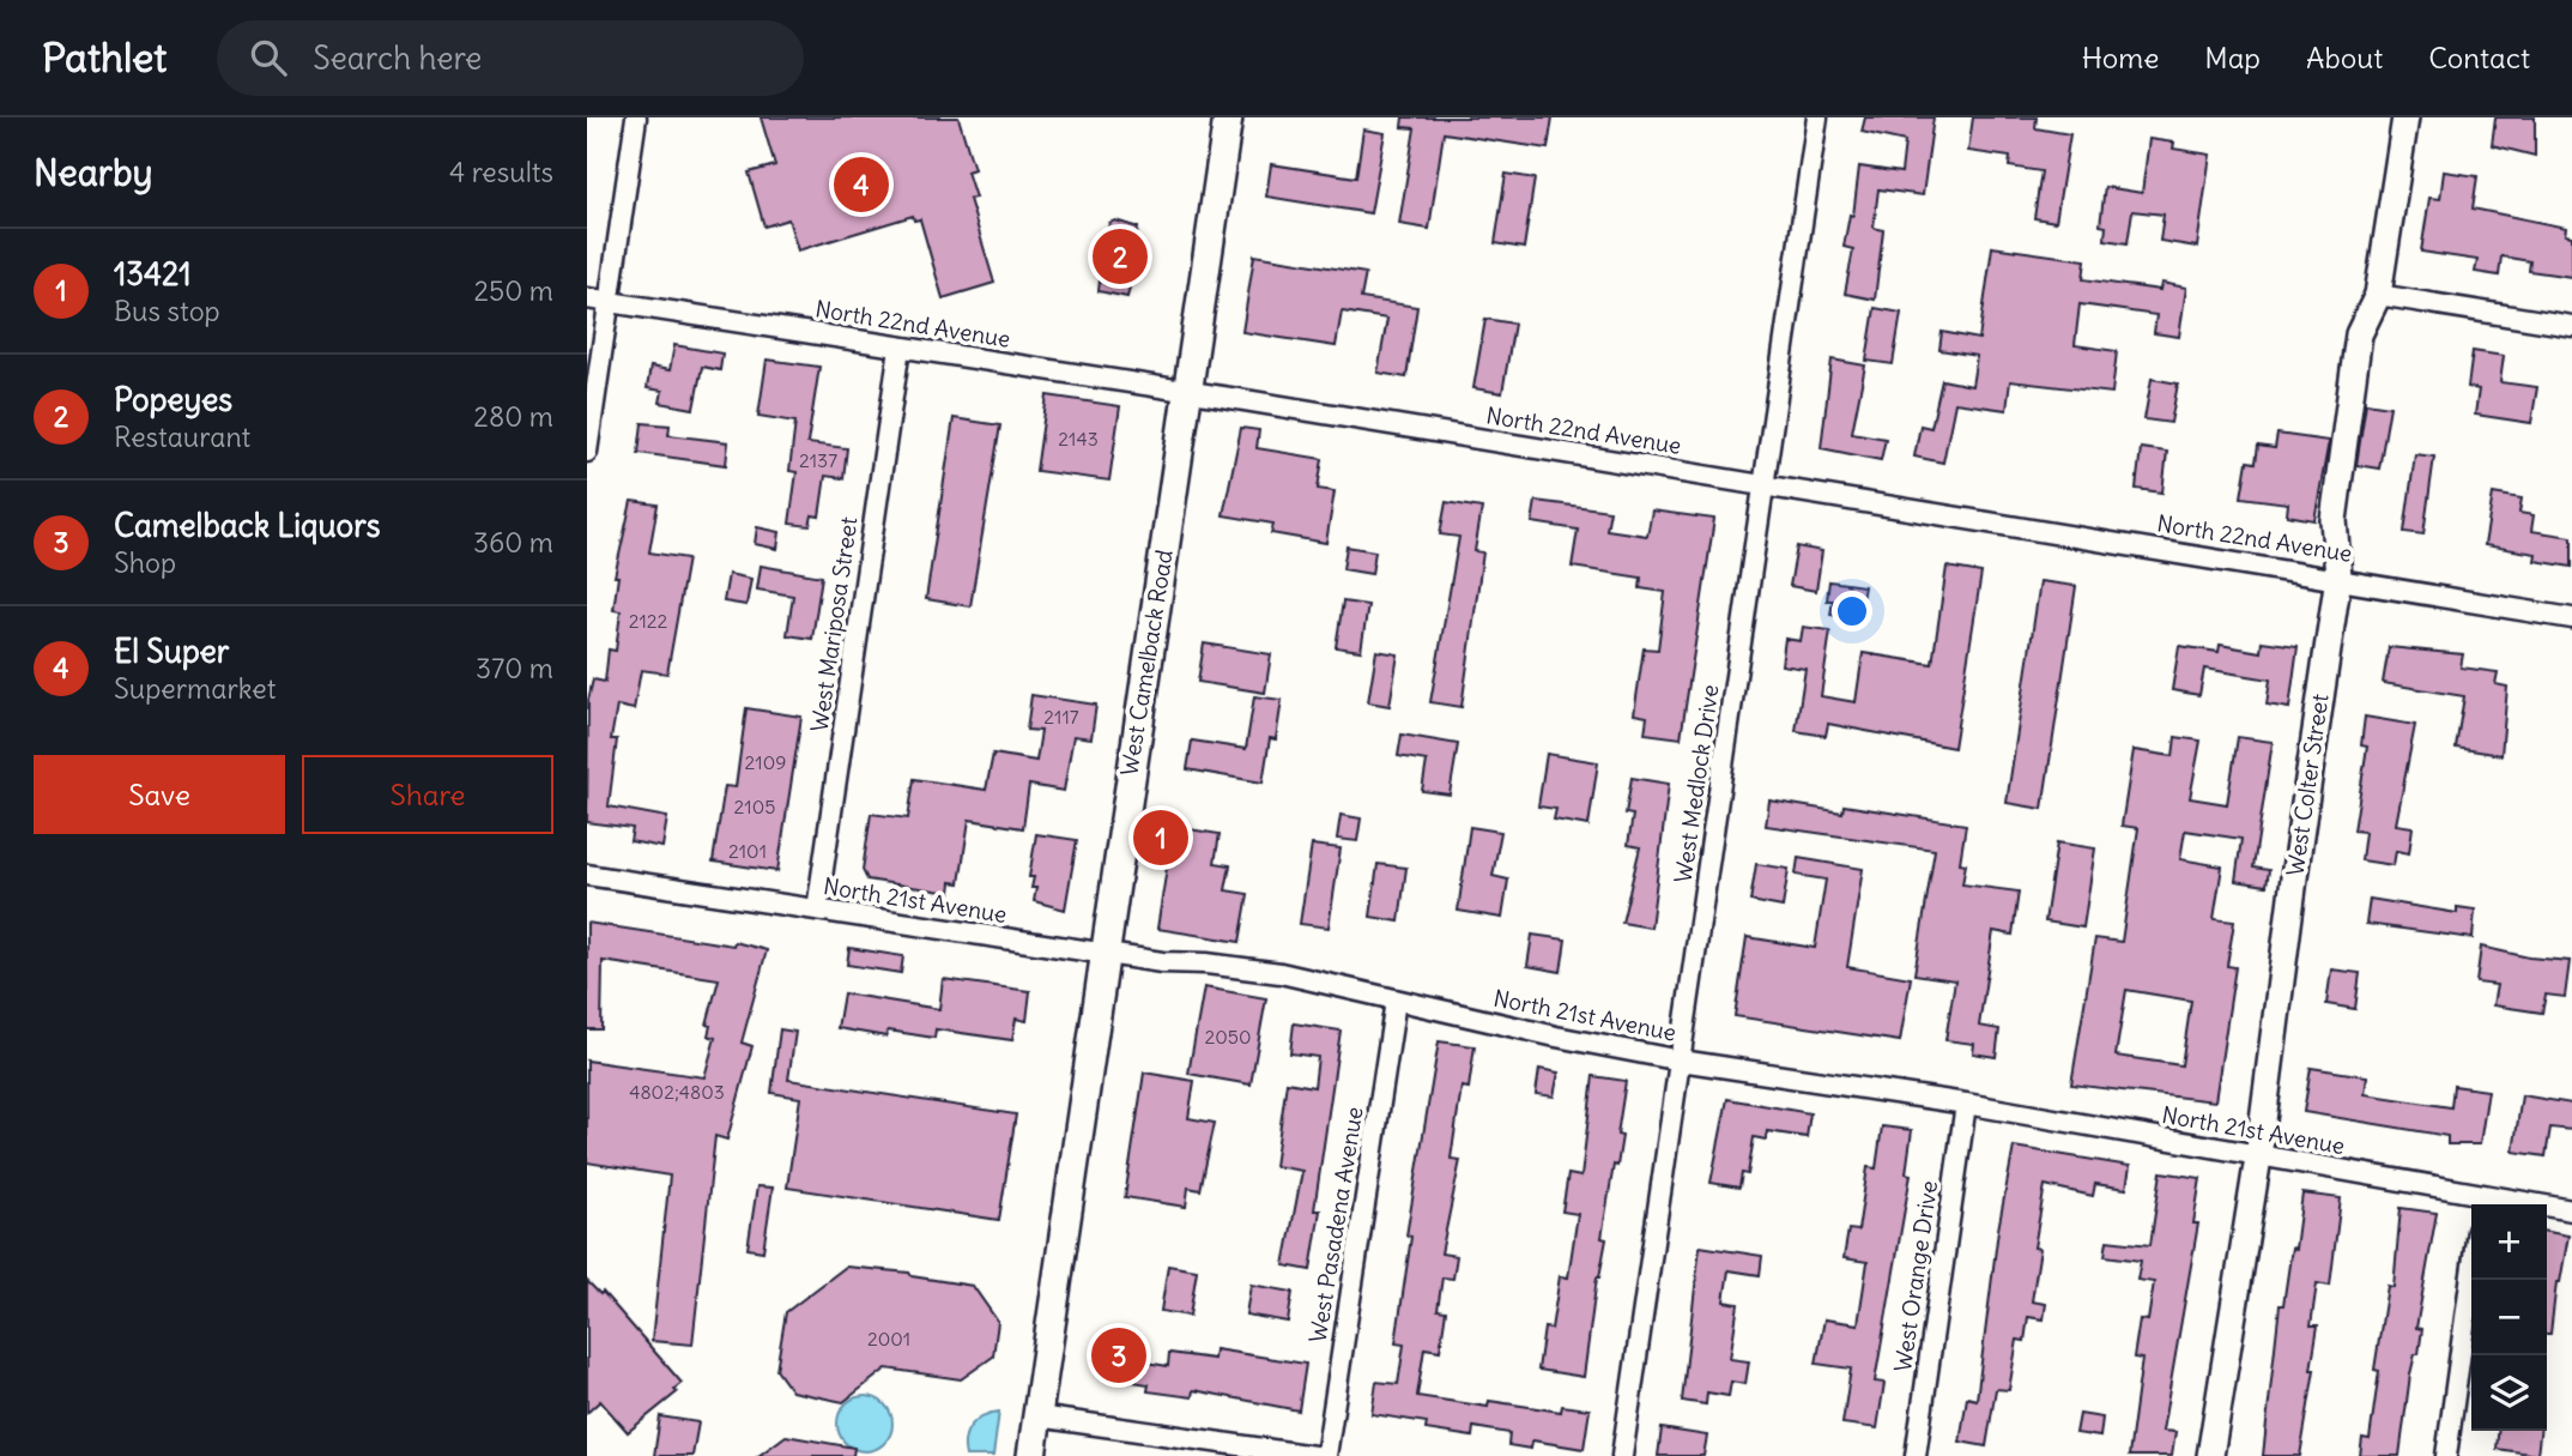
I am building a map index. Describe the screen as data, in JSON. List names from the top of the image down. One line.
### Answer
{"streets":{"main road":["West Camelback Road"],"street":["North 22nd Avenue","West Mariposa Street","West Medlock Drive","West Colter Street","North 21st Avenue","West Pasadena Avenue","West Orange Drive"]},"crossings":[["North 22nd Avenue","West Mariposa Street"],["North 22nd Avenue","West Camelback Road"],["North 22nd Avenue","West Medlock Drive"],["North 22nd Avenue","West Colter Street"],["West Mariposa Street","North 21st Avenue"],["West Camelback Road","North 21st Avenue"],["West Medlock Drive","North 21st Avenue"],["West Colter Street","North 21st Avenue"],["North 21st Avenue","West Pasadena Avenue"],["North 21st Avenue","West Orange Drive"]],"house_numbers":["2143","2137","2122","2117","2109","2105","2101","2050","4802;4803","2001"],"page":{"header":"Pathlet","search":"Search here","nav":["Home","Map","About","Contact"],"heading":["Nearby","4 results"],"pins":["4","2","1","3"],"list":[{"mark":"1","name":"13421","note":"Bus stop","value":"250 m"},{"mark":"2","name":"Popeyes","note":"Restaurant","value":"280 m"},{"mark":"3","name":"Camelback Liquors","note":"Shop","value":"360 m"},{"mark":"4","name":"El Super","note":"Supermarket","value":"370 m"}],"buttons":["Save","Share"],"map_buttons":["+","−"]}}
